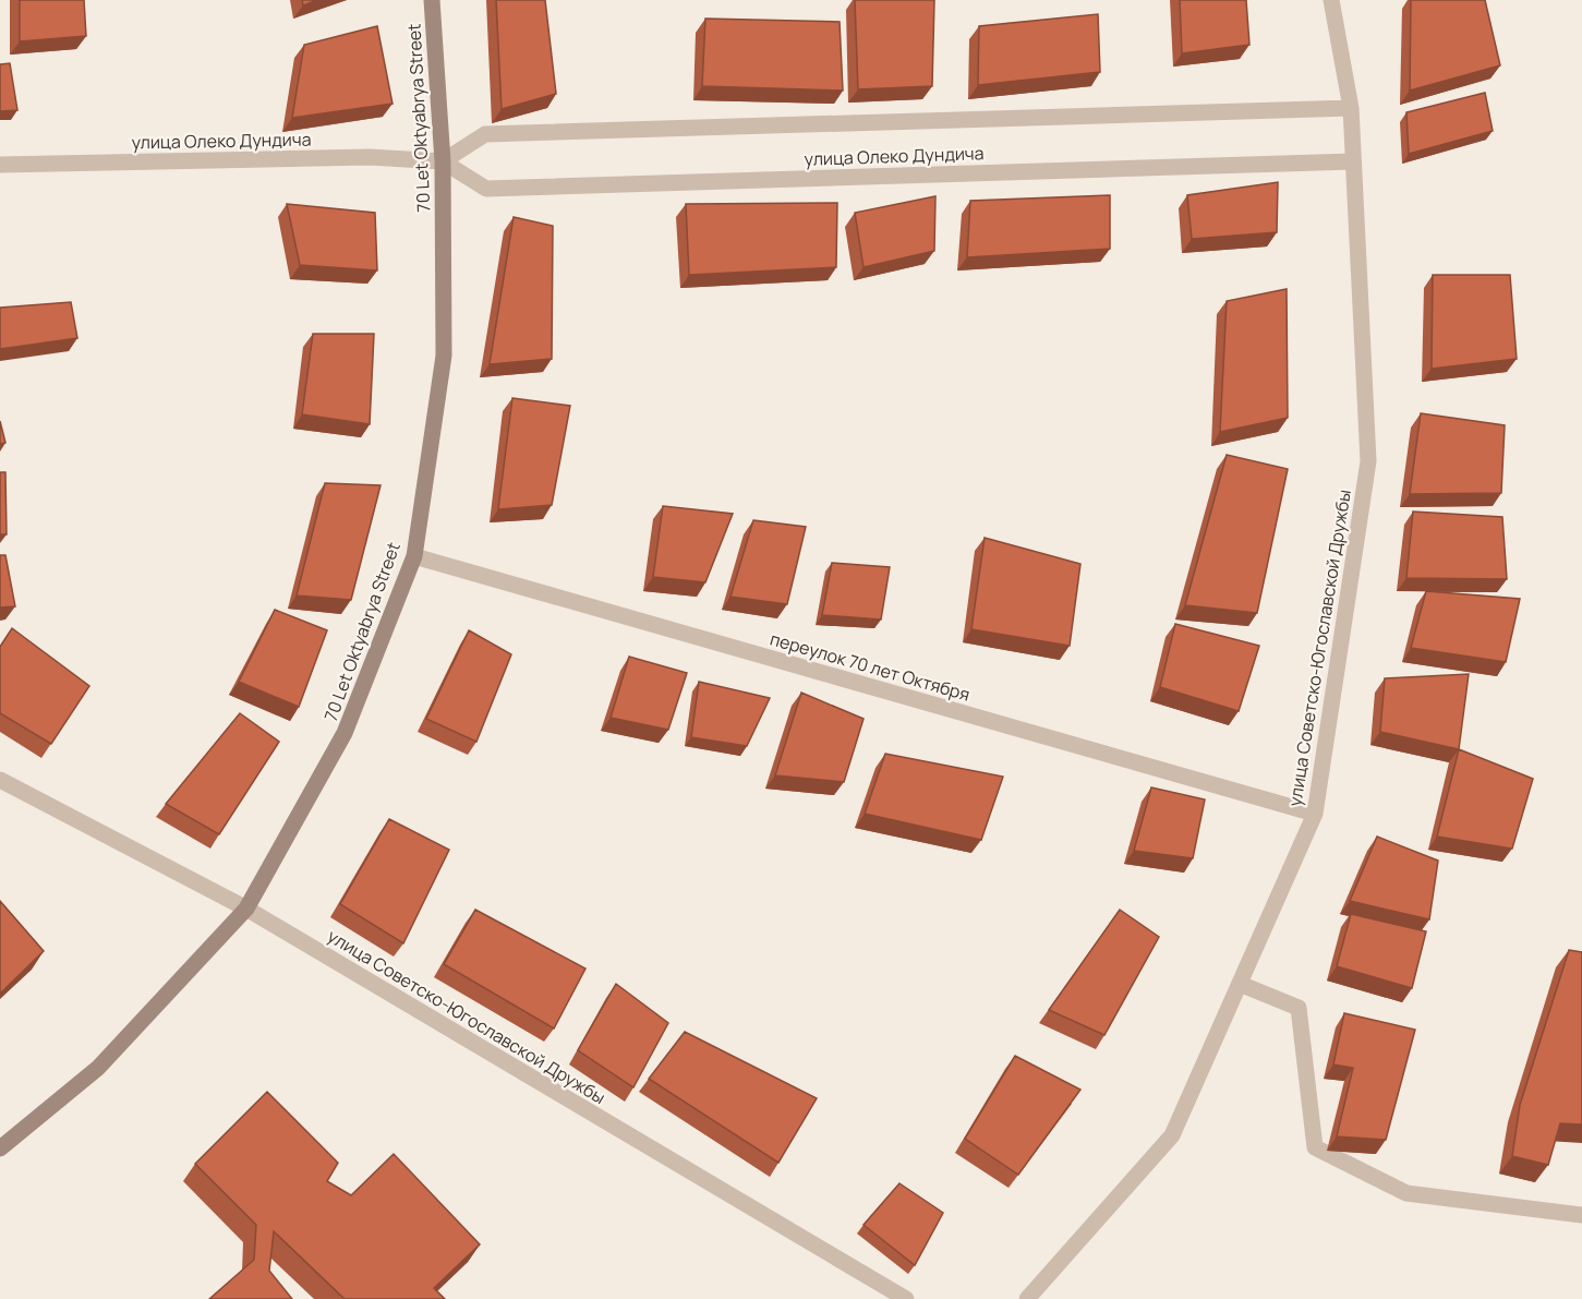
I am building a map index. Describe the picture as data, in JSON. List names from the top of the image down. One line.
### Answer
{"streets":{"street":["70 Let Oktyabrya Street","улица Олеко Дундича","улица Советско-Югославской Дружбы","переулок 70 лет Октября"]},"crossings":[["70 Let Oktyabrya Street","улица Олеко Дундича"],["70 Let Oktyabrya Street","улица Советско-Югославской Дружбы"],["70 Let Oktyabrya Street","переулок 70 лет Октября"],["улица Олеко Дундича","улица Советско-Югославской Дружбы"],["улица Советско-Югославской Дружбы","переулок 70 лет Октября"]]}
